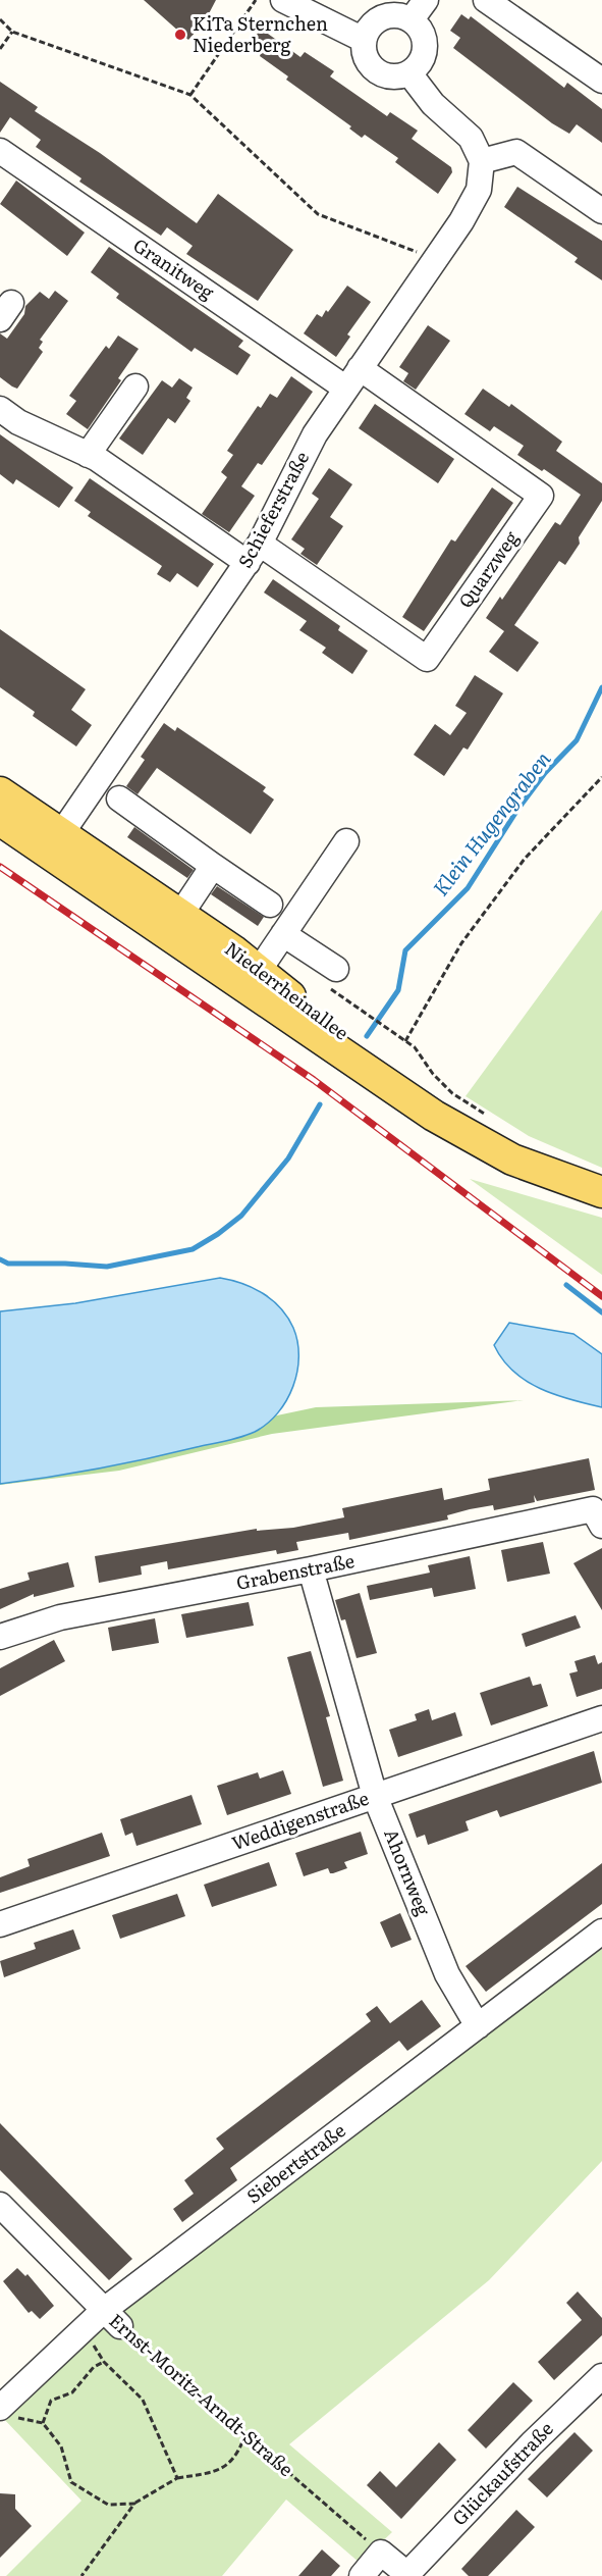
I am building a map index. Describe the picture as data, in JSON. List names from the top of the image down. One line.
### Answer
{"streets":{"main road":["Niederrheinallee"],"street":["Granitweg","Schieferstraße","Quarzweg","Grabenstraße","Weddigenstraße","Ahornweg","Siebertstraße","Ernst-Moritz-Arndt-Straße","Glückaufstraße"]},"crossings":[["Granitweg","Schieferstraße"],["Granitweg","Quarzweg"],["Schieferstraße","Quarzweg"],["Schieferstraße","Niederrheinallee"],["Grabenstraße","Ahornweg"],["Weddigenstraße","Ahornweg"],["Ahornweg","Siebertstraße"],["Siebertstraße","Ernst-Moritz-Arndt-Straße"]],"water":["Klein Hugengraben"],"places":["KiTa Sternchen Niederberg"]}
